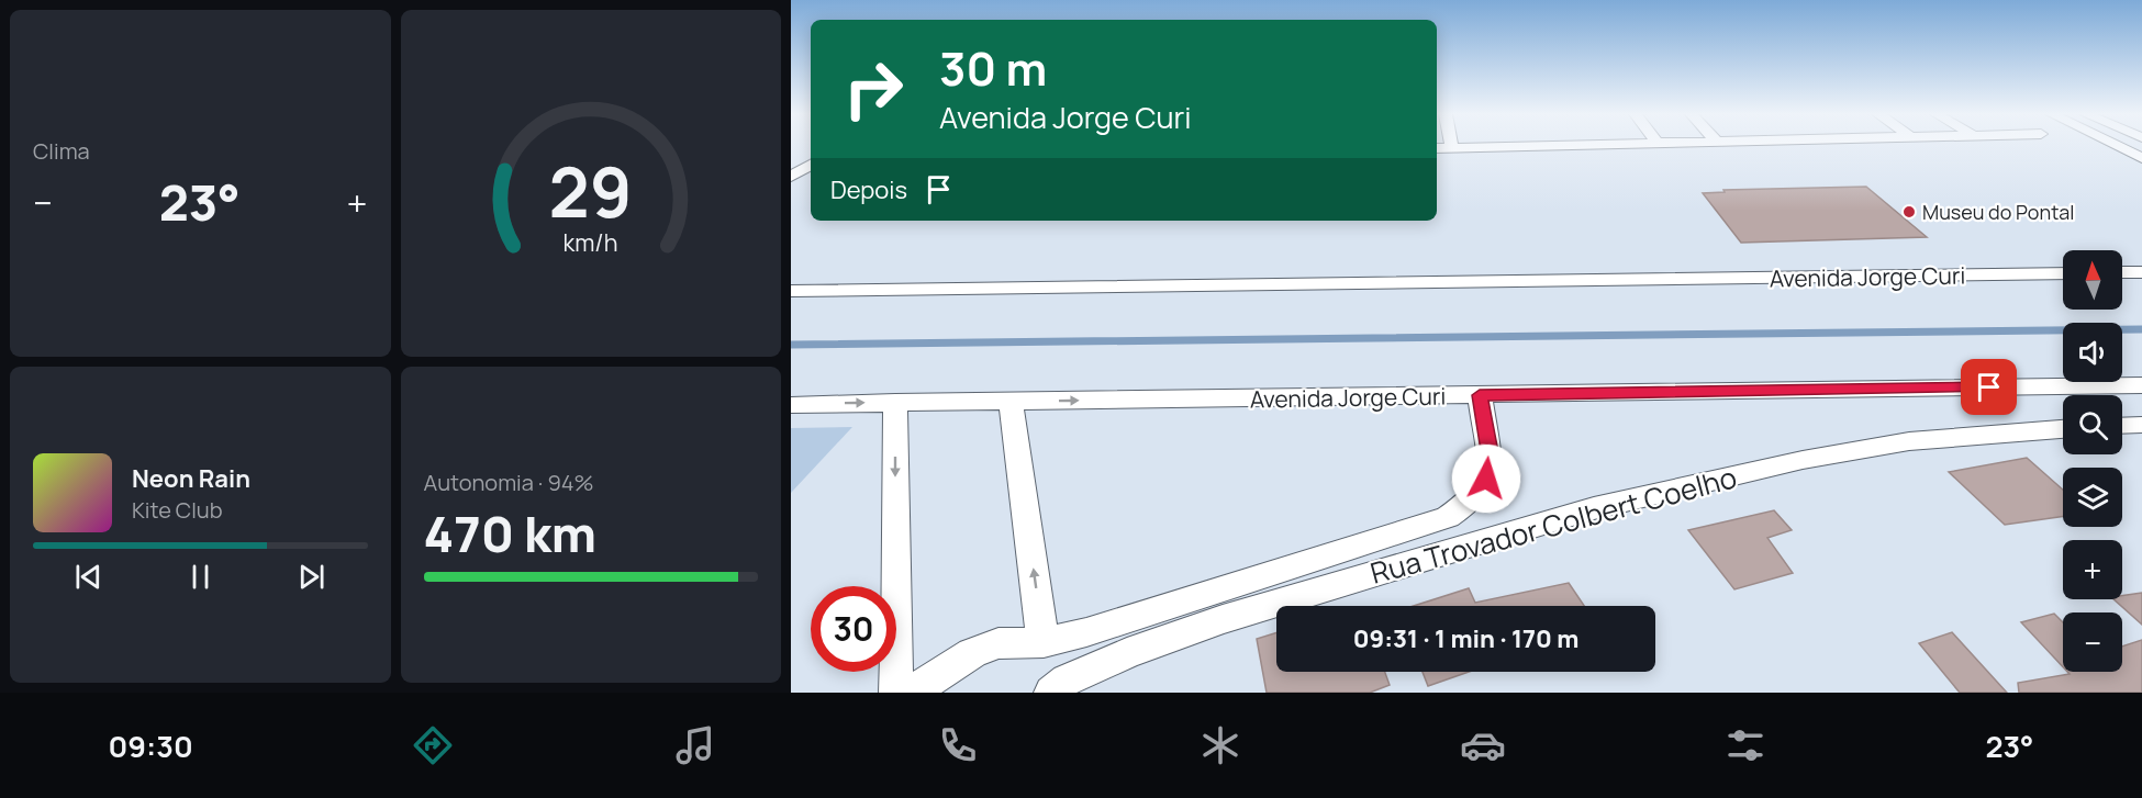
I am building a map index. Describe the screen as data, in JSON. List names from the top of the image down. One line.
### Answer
{"streets":{"street":["Avenida Jorge Curi","Rua Trovador Colbert Coelho"]},"places":["Museu do Pontal"],"north":"top","page":{"tile":["Clima",["Autonomia · 94%","470 km"]],"turn":["30 m","Avenida Jorge Curi"],"then":"Depois","heat":["−","23°","+"],"map_buttons":["+","−"],"song":["Neon Rain","Kite Club"],"limit":"30","trip":"09:31 · 1 min · 170 m","tabs":["09:30","23°"],"gauge":["29","km/h"]}}
